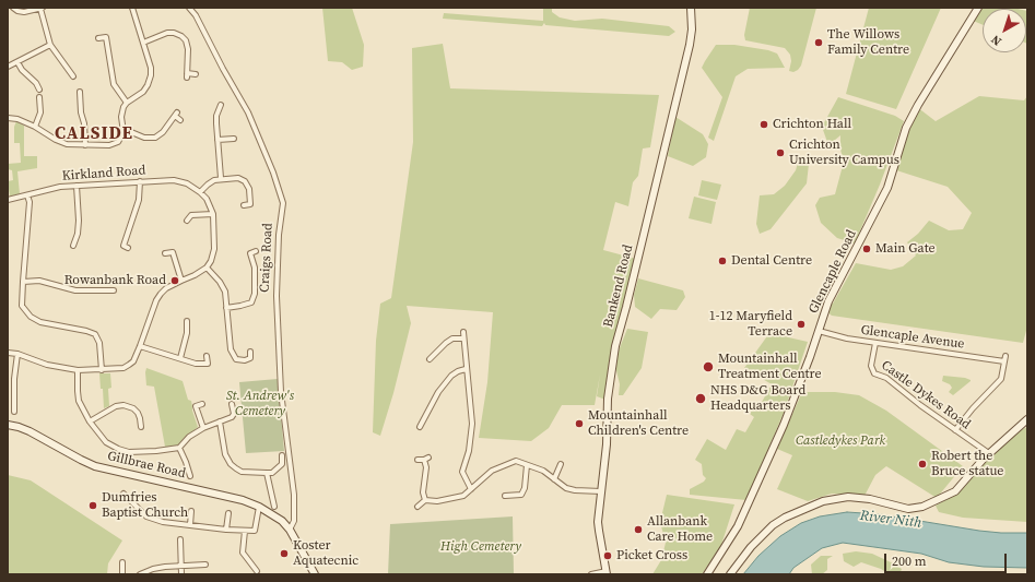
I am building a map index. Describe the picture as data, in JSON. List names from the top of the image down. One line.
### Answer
{"streets":{"main road":["Glencaple Road","Bankend Road","Gillbrae Road"],"street":["Kirkland Road","Craigs Road","Glencaple Avenue","Castle Dykes Road"]},"crossings":[["Craigs Road","Gillbrae Road"],["Glencaple Road","Glencaple Avenue"],["Glencaple Avenue","Castle Dykes Road"]],"districts":["CALSIDE"],"water":["River Nith"],"parks":["St. Andrew's Cemetery","Castledykes Park","High Cemetery"],"places":["The Willows Family Centre","Crichton Hall","Crichton University Campus","Main Gate","Dental Centre","Rowanbank Road","1-12 Maryfield Terrace","Mountainhall Treatment Centre","NHS D&G Board Headquarters","Mountainhall Children's Centre","Robert the Bruce statue","Dumfries Baptist Church","Allanbank Care Home","Koster Aquatecnic","Picket Cross"],"scale_bar":"200 m","north":"bottom left"}
